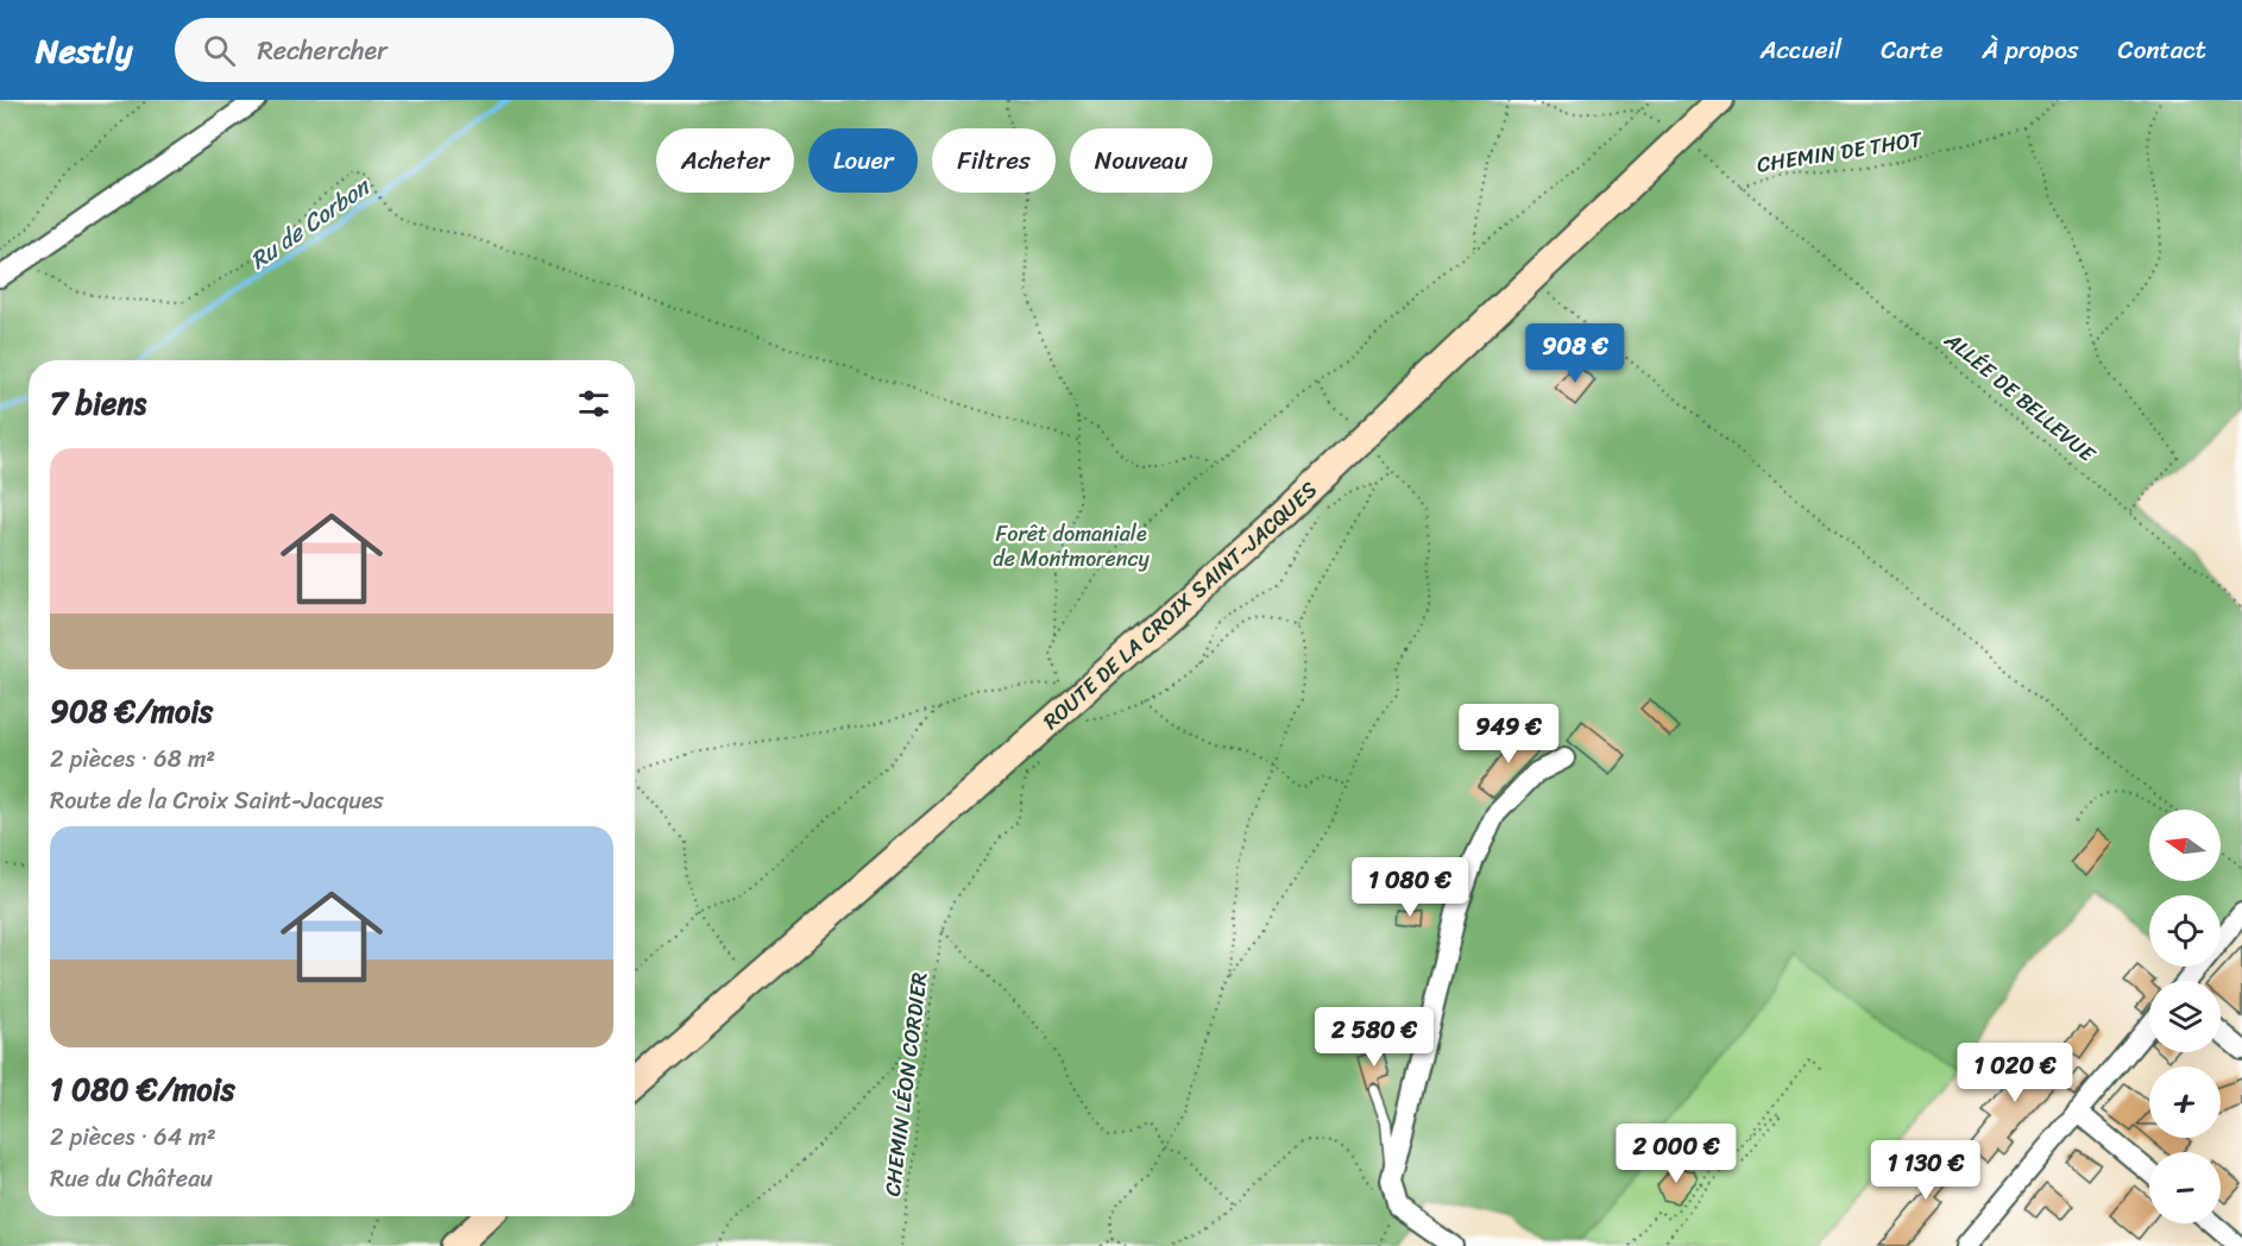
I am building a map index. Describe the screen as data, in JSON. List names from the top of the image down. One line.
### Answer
{"streets":{"street":["ROUTE DE LA CROIX SAINT-JACQUES"],"path":["CHEMIN DE THOT","ALLÉE DE BELLEVUE","CHEMIN LÉON CORDIER"]},"crossings":[["CHEMIN DE THOT","ALLÉE DE BELLEVUE"],["ALLÉE DE BELLEVUE","ROUTE DE LA CROIX SAINT-JACQUES"],["ROUTE DE LA CROIX SAINT-JACQUES","CHEMIN LÉON CORDIER"]],"water":["Ru de Corbon"],"parks":["Forêt domaniale de Montmorency"],"north":"left","page":{"header":"Nestly","search":"Rechercher","nav":["Accueil","Carte","À propos","Contact"],"chip":["Acheter","Louer","Filtres","Nouveau"],"price":["908 €","949 €","1 080 €","2 580 €","1 020 €","2 000 €","1 130 €"],"heading":"7 biens","list":[{"name":"908 €/mois","note":"2 pièces · 68 m² · Route de la Croix Saint-Jacques"},{"name":"1 080 €/mois","note":"2 pièces · 64 m² · Rue du Château"}],"map_buttons":["+","−"]}}
